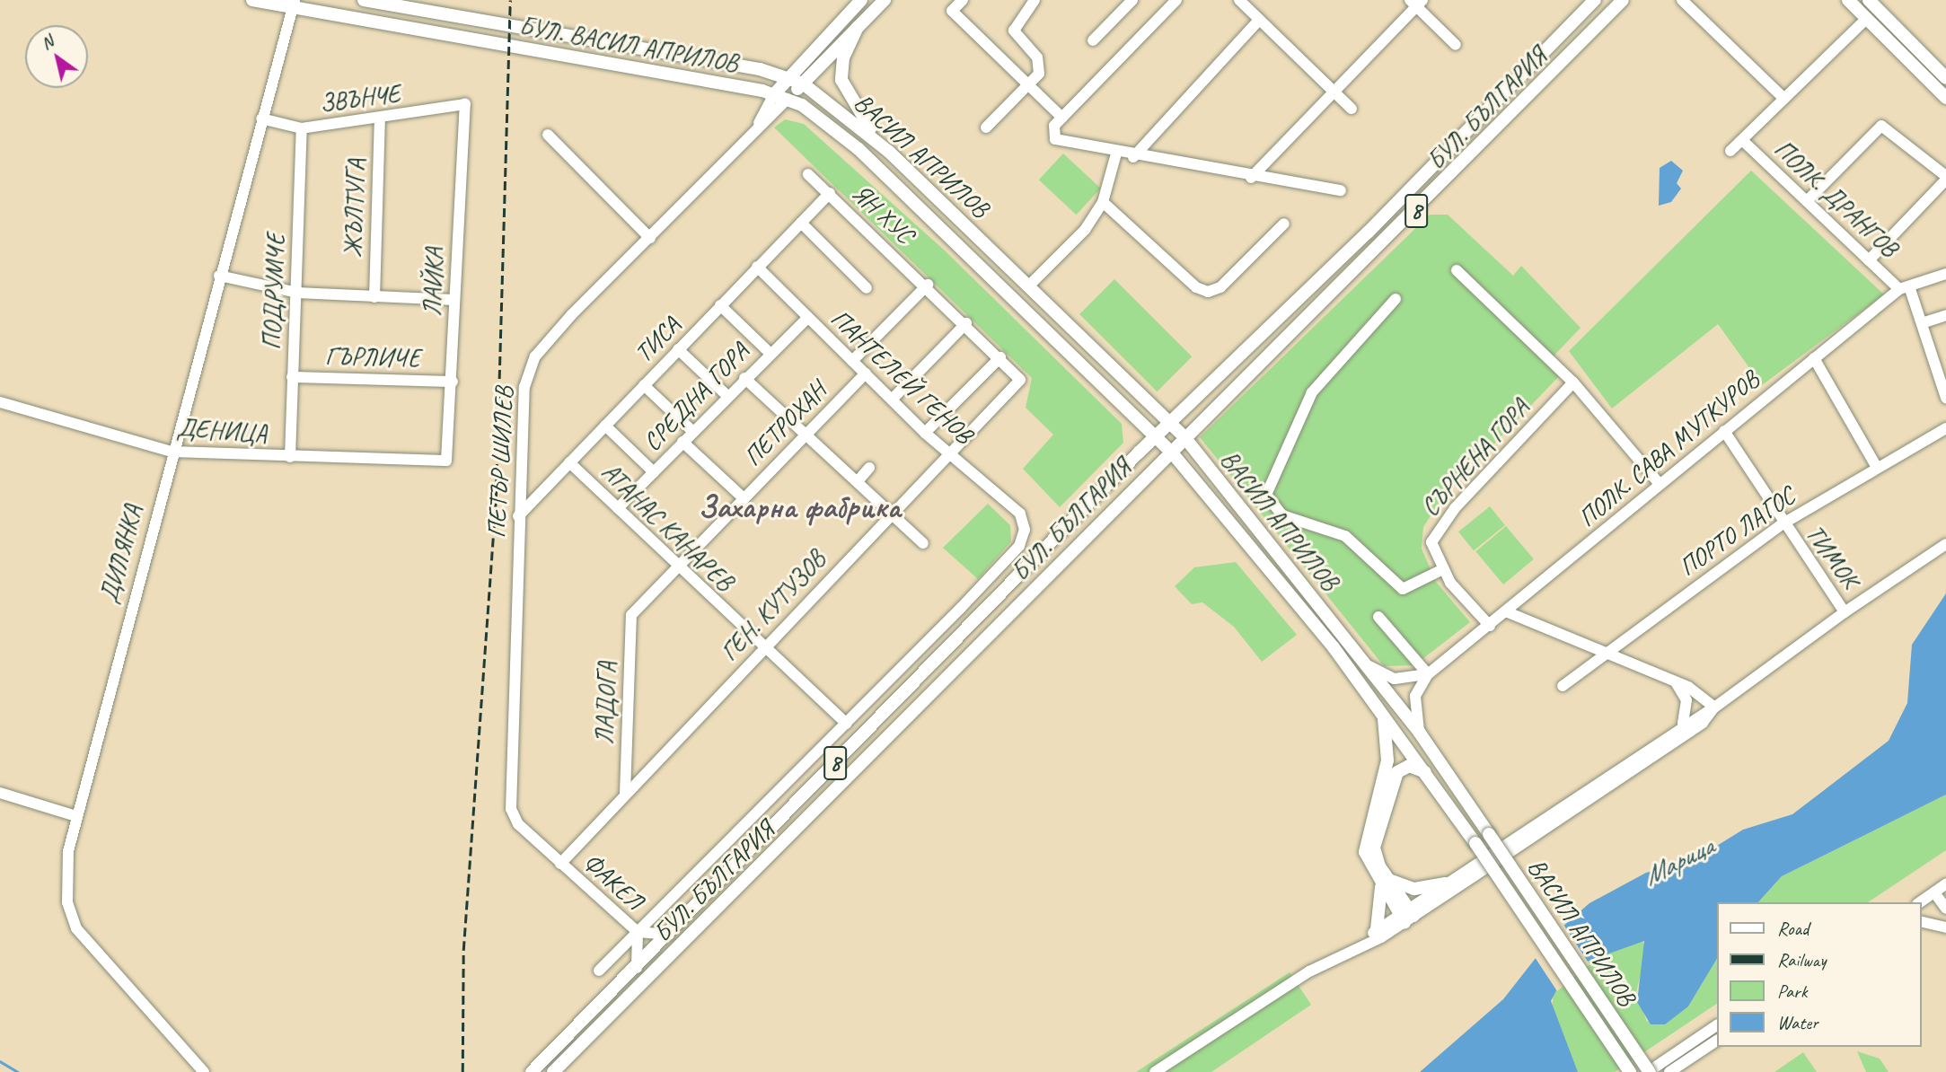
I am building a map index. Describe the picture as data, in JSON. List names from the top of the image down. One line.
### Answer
{"streets":{"main road":["БУЛ. ВАСИЛ АПРИЛОВ","БУЛ. БЪЛГАРИЯ","ВАСИЛ АПРИЛОВ","8"],"street":["ЗВЪНЧЕ","ПОЛК. ДРАНГОВ","ЖЪЛТУГА","ЯН ХУС","ЛАЙКА","ПОДРУМЧЕ","ТИСА","ГЪРЛИЧЕ","ПАНТЕЛЕЙ ГЕНОВ","СРЕДНА ГОРА","ПЕТРОХАН","ДЕНИЦА","ПОЛК. САВА МУТКУРОВ","СЪРНЕНА ГОРА","ПЕТЪР ШИЛЕВ","АТАНАС КАНАРЕВ","ПОРТО ЛАГОС","ДИЛЯНКА","ТИМОК","ГЕН. КУТУЗОВ","ЛАДОГА","ФАКЕЛ"]},"crossings":[["БУЛ. ВАСИЛ АПРИЛОВ","ВАСИЛ АПРИЛОВ"],["БУЛ. ВАСИЛ АПРИЛОВ","ПЕТЪР ШИЛЕВ"],["БУЛ. ВАСИЛ АПРИЛОВ","ДИЛЯНКА"],["ЗВЪНЧЕ","ЖЪЛТУГА"],["ЗВЪНЧЕ","ЛАЙКА"],["ЗВЪНЧЕ","ПОДРУМЧЕ"],["ЗВЪНЧЕ","ДИЛЯНКА"],["БУЛ. БЪЛГАРИЯ","ВАСИЛ АПРИЛОВ"],["БУЛ. БЪЛГАРИЯ","ПАНТЕЛЕЙ ГЕНОВ"],["БУЛ. БЪЛГАРИЯ","АТАНАС КАНАРЕВ"],["БУЛ. БЪЛГАРИЯ","ФАКЕЛ"],["ВАСИЛ АПРИЛОВ","ПЕТЪР ШИЛЕВ"],["ПОЛК. ДРАНГОВ","ПОЛК. САВА МУТКУРОВ"],["ЯН ХУС","ТИСА"],["ЯН ХУС","ГЕН. КУТУЗОВ"],["ЛАЙКА","ГЪРЛИЧЕ"],["ЛАЙКА","ДЕНИЦА"],["ПОДРУМЧЕ","ГЪРЛИЧЕ"],["ПОДРУМЧЕ","ДЕНИЦА"],["ТИСА","ПАНТЕЛЕЙ ГЕНОВ"],["ТИСА","ПЕТЪР ШИЛЕВ"],["ТИСА","АТАНАС КАНАРЕВ"],["ПАНТЕЛЕЙ ГЕНОВ","СРЕДНА ГОРА"],["ПАНТЕЛЕЙ ГЕНОВ","ПЕТРОХАН"],["ПАНТЕЛЕЙ ГЕНОВ","ГЕН. КУТУЗОВ"],["СРЕДНА ГОРА","АТАНАС КАНАРЕВ"],["ПЕТРОХАН","АТАНАС КАНАРЕВ"],["ПЕТРОХАН","ЛАДОГА"],["ДЕНИЦА","ДИЛЯНКА"],["ПОЛК. САВА МУТКУРОВ","СЪРНЕНА ГОРА"],["ПОЛК. САВА МУТКУРОВ","ТИМОК"],["ПЕТЪР ШИЛЕВ","ГЕН. КУТУЗОВ"],["ПЕТЪР ШИЛЕВ","ФАКЕЛ"],["АТАНАС КАНАРЕВ","ГЕН. КУТУЗОВ"],["ПОРТО ЛАГОС","ТИМОК"],["ГЕН. КУТУЗОВ","ЛАДОГА"],["ГЕН. КУТУЗОВ","ФАКЕЛ"]],"districts":["Захарна фабрика"],"water":["Марица"],"legend":["Road","Railway","Park","Water"],"north":"top left"}
